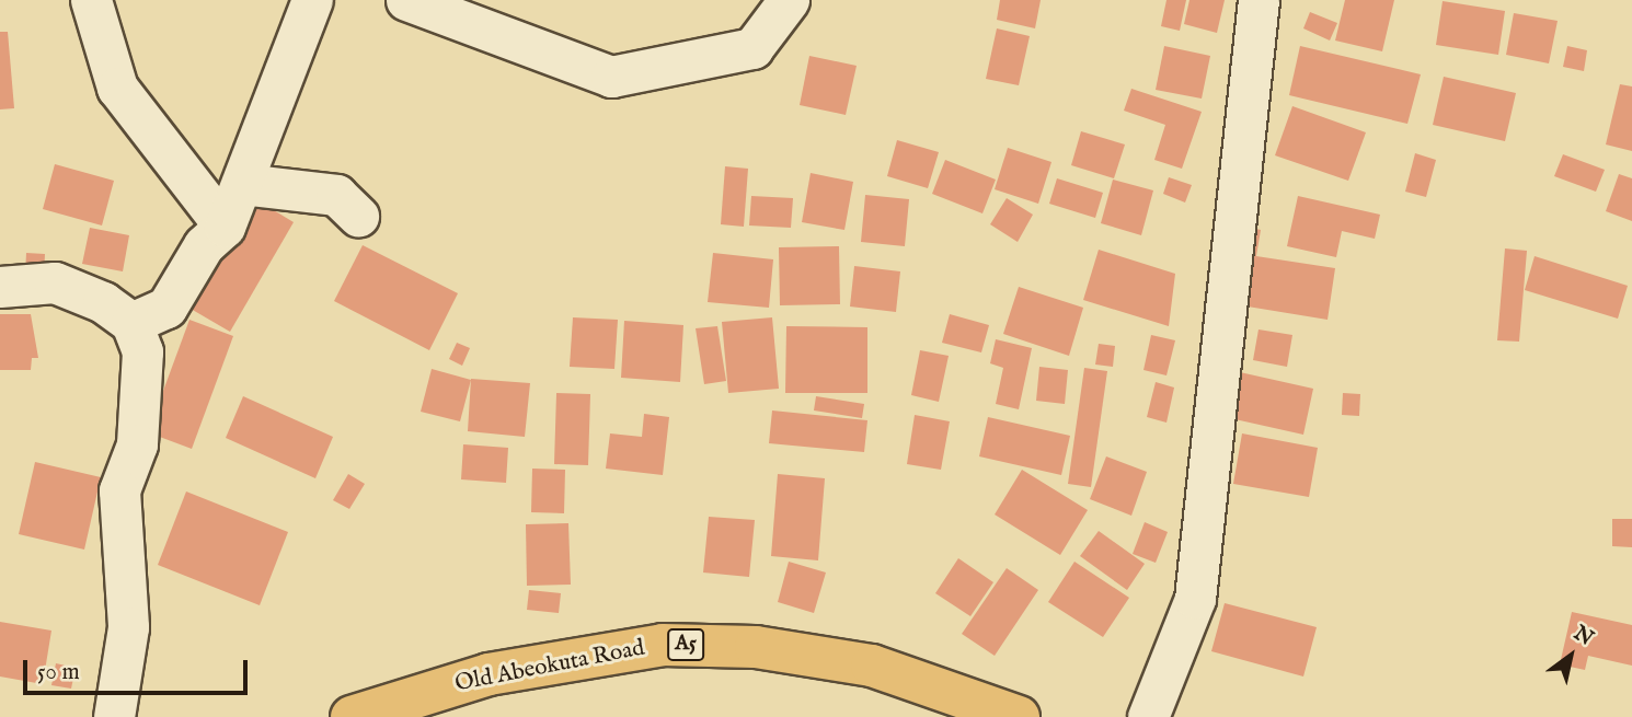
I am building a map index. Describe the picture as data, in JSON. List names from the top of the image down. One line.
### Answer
{"streets":{"highway":["A5","Old Abeokuta Road"]},"scale_bar":"50 m","north":"top right"}
